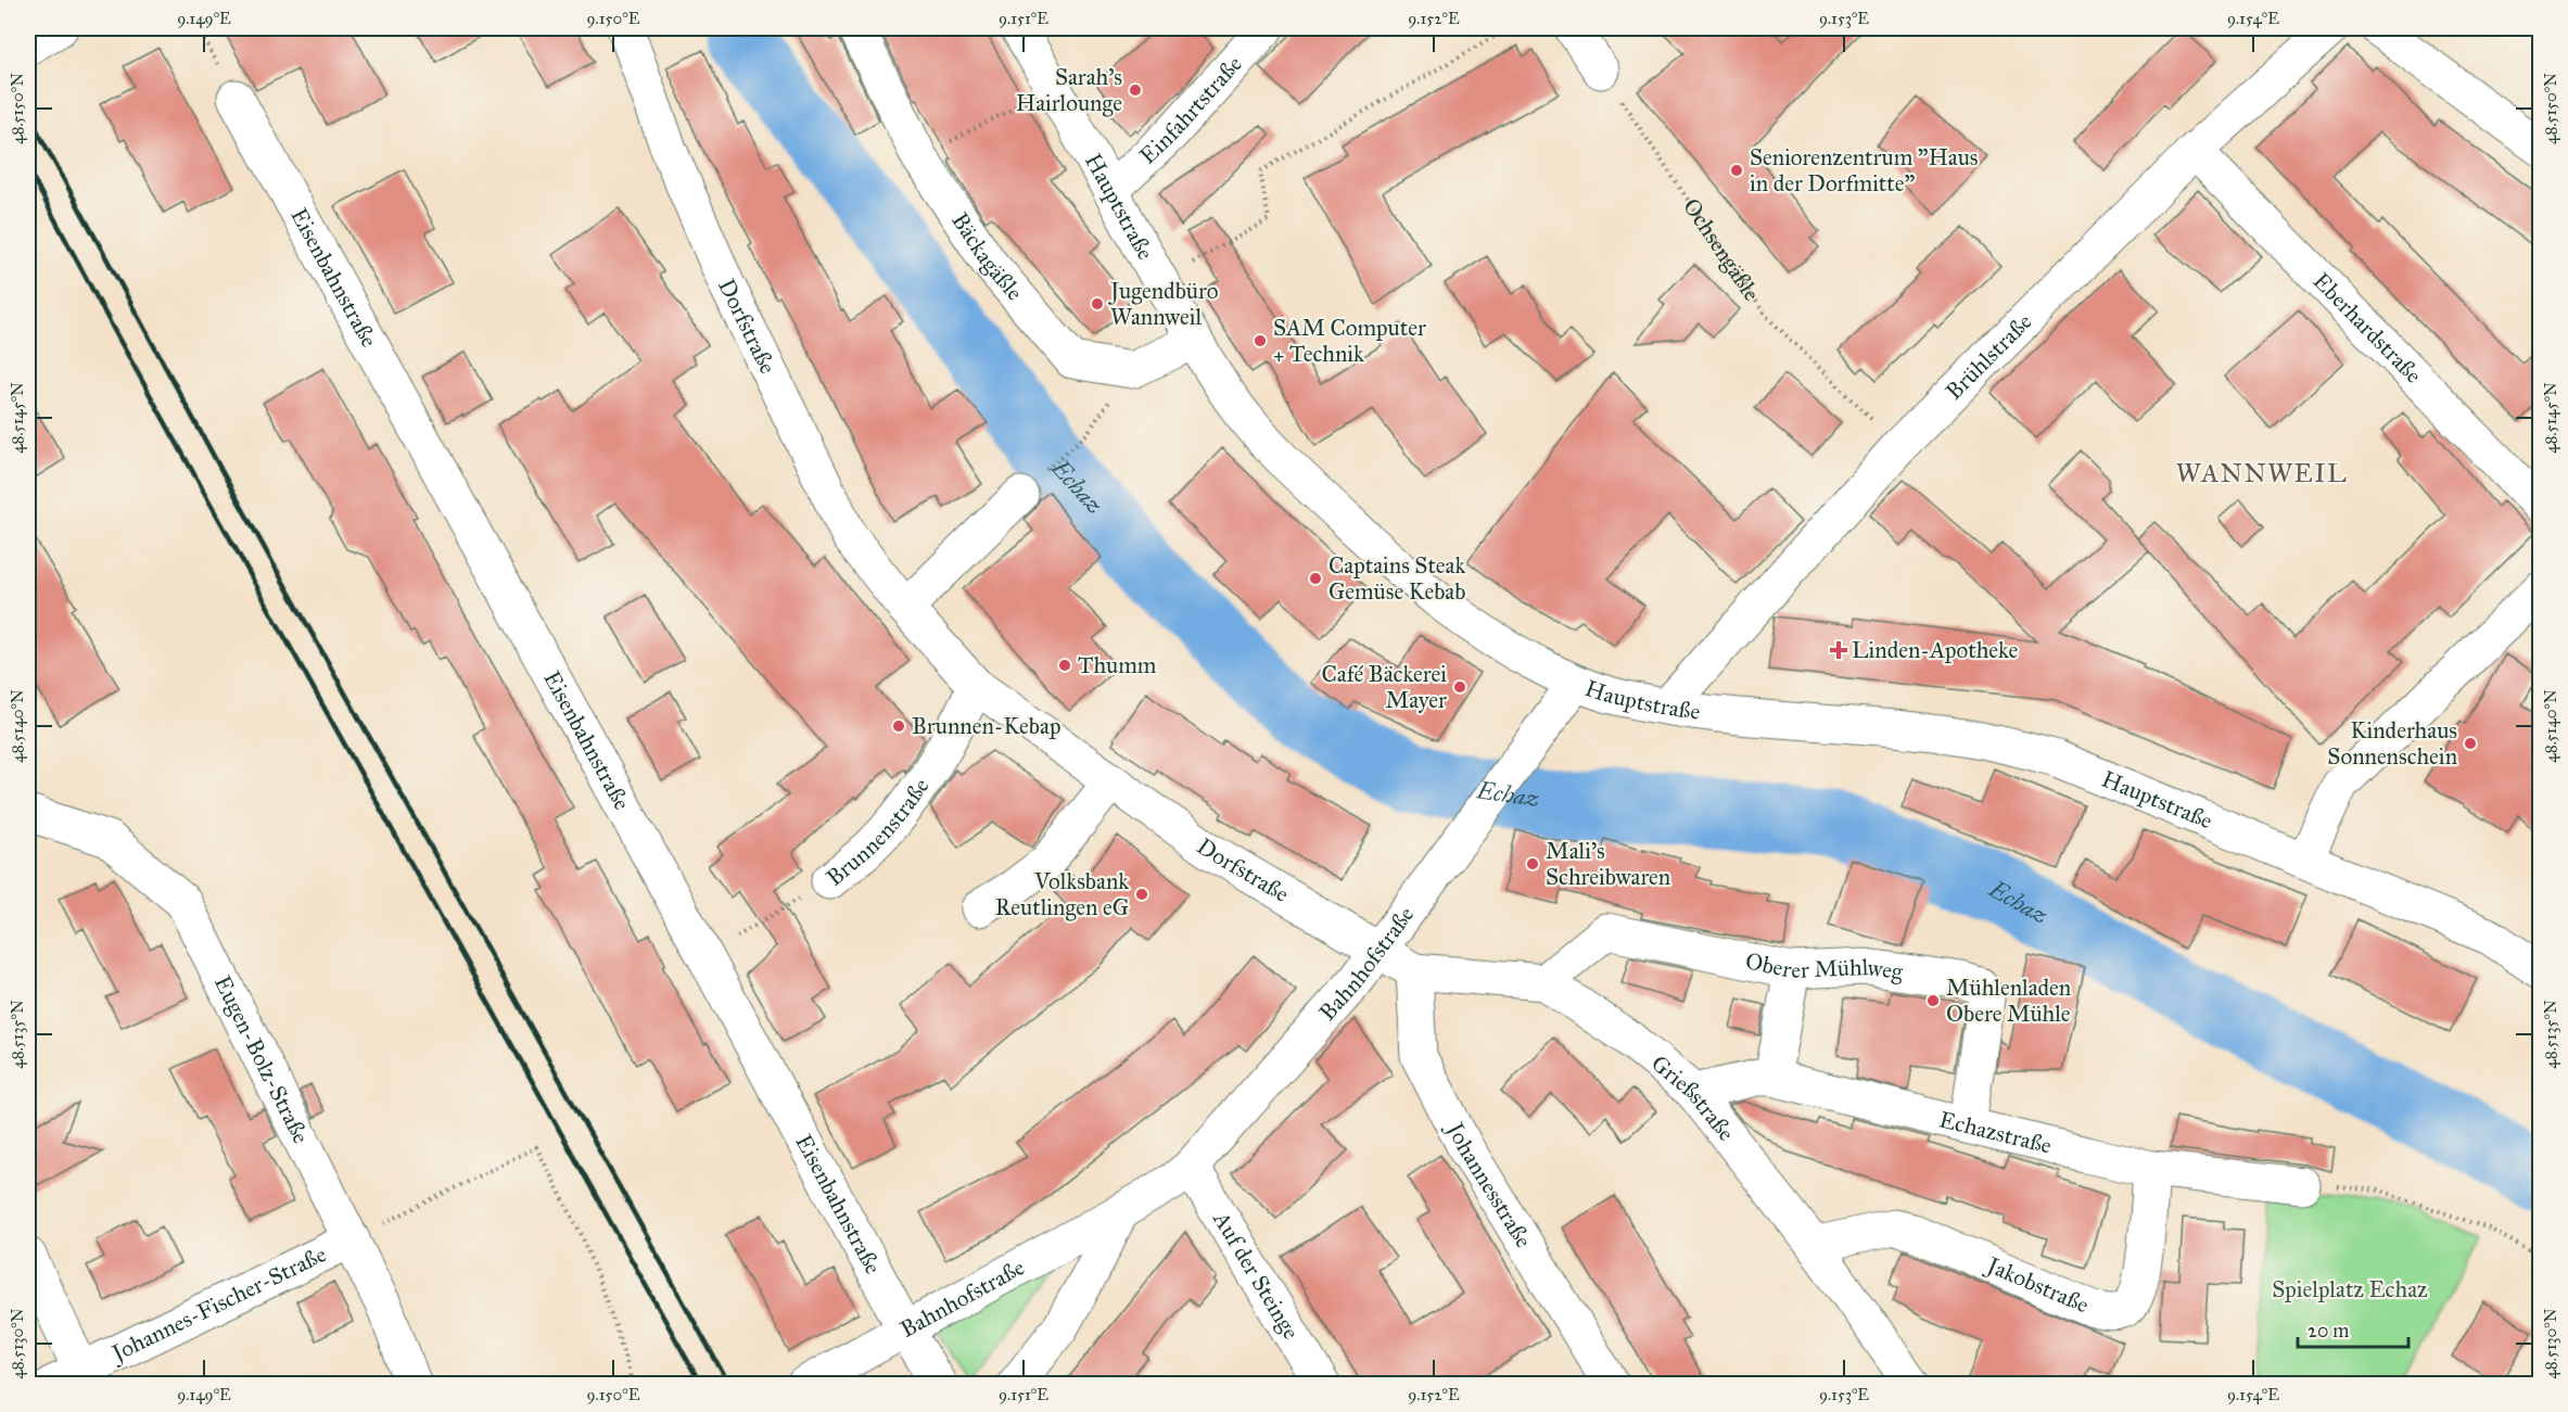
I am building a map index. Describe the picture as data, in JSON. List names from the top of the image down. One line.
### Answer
{"streets":{"street":["Einfahrtstraße","Hauptstraße","Bäckagäßle","Eisenbahnstraße","Dorfstraße","Eberhardstraße","Brühlstraße","Brunnenstraße","Bahnhofstraße","Oberer Mühlweg","Eugen-Bolz-Straße","Grießstraße","Echazstraße","Johannesstraße","Auf der Steinge","Jakobstraße","Johannes-Fischer-Straße"],"path":["Ochsengäßle"]},"crossings":[["Einfahrtstraße","Hauptstraße"],["Hauptstraße","Bäckagäßle"],["Hauptstraße","Brühlstraße"],["Hauptstraße","Bahnhofstraße"],["Ochsengäßle","Brühlstraße"],["Eisenbahnstraße","Brunnenstraße"],["Eisenbahnstraße","Bahnhofstraße"],["Dorfstraße","Brunnenstraße"],["Dorfstraße","Bahnhofstraße"],["Dorfstraße","Grießstraße"],["Eberhardstraße","Brühlstraße"],["Bahnhofstraße","Grießstraße"],["Bahnhofstraße","Auf der Steinge"],["Oberer Mühlweg","Grießstraße"],["Oberer Mühlweg","Echazstraße"],["Eugen-Bolz-Straße","Johannes-Fischer-Straße"],["Grießstraße","Echazstraße"],["Grießstraße","Johannesstraße"],["Grießstraße","Jakobstraße"],["Echazstraße","Jakobstraße"]],"districts":["WANNWEIL"],"water":["Echaz"],"parks":["Spielplatz Echaz"],"places":{"other":["Sarah's Hairlounge","Seniorenzentrum \"Haus in der Dorfmitte\"","Jugendbüro Wannweil","SAM Computer + Technik","Captains Steak Gemüse Kebab","Thumm","Café Bäckerei Mayer","Brunnen-Kebap","Kinderhaus Sonnenschein","Mali's Schreibwaren","Volksbank Reutlingen eG","Mühlenladen Obere Mühle"],"health":["Linden-Apotheke"]},"scale_bar":"20 m","coordinates":["9.149°E","9.150°E","9.151°E","9.152°E","9.153°E","9.154°E","48.5150°N","48.5145°N","48.5140°N","48.5135°N","48.5130°N"]}
